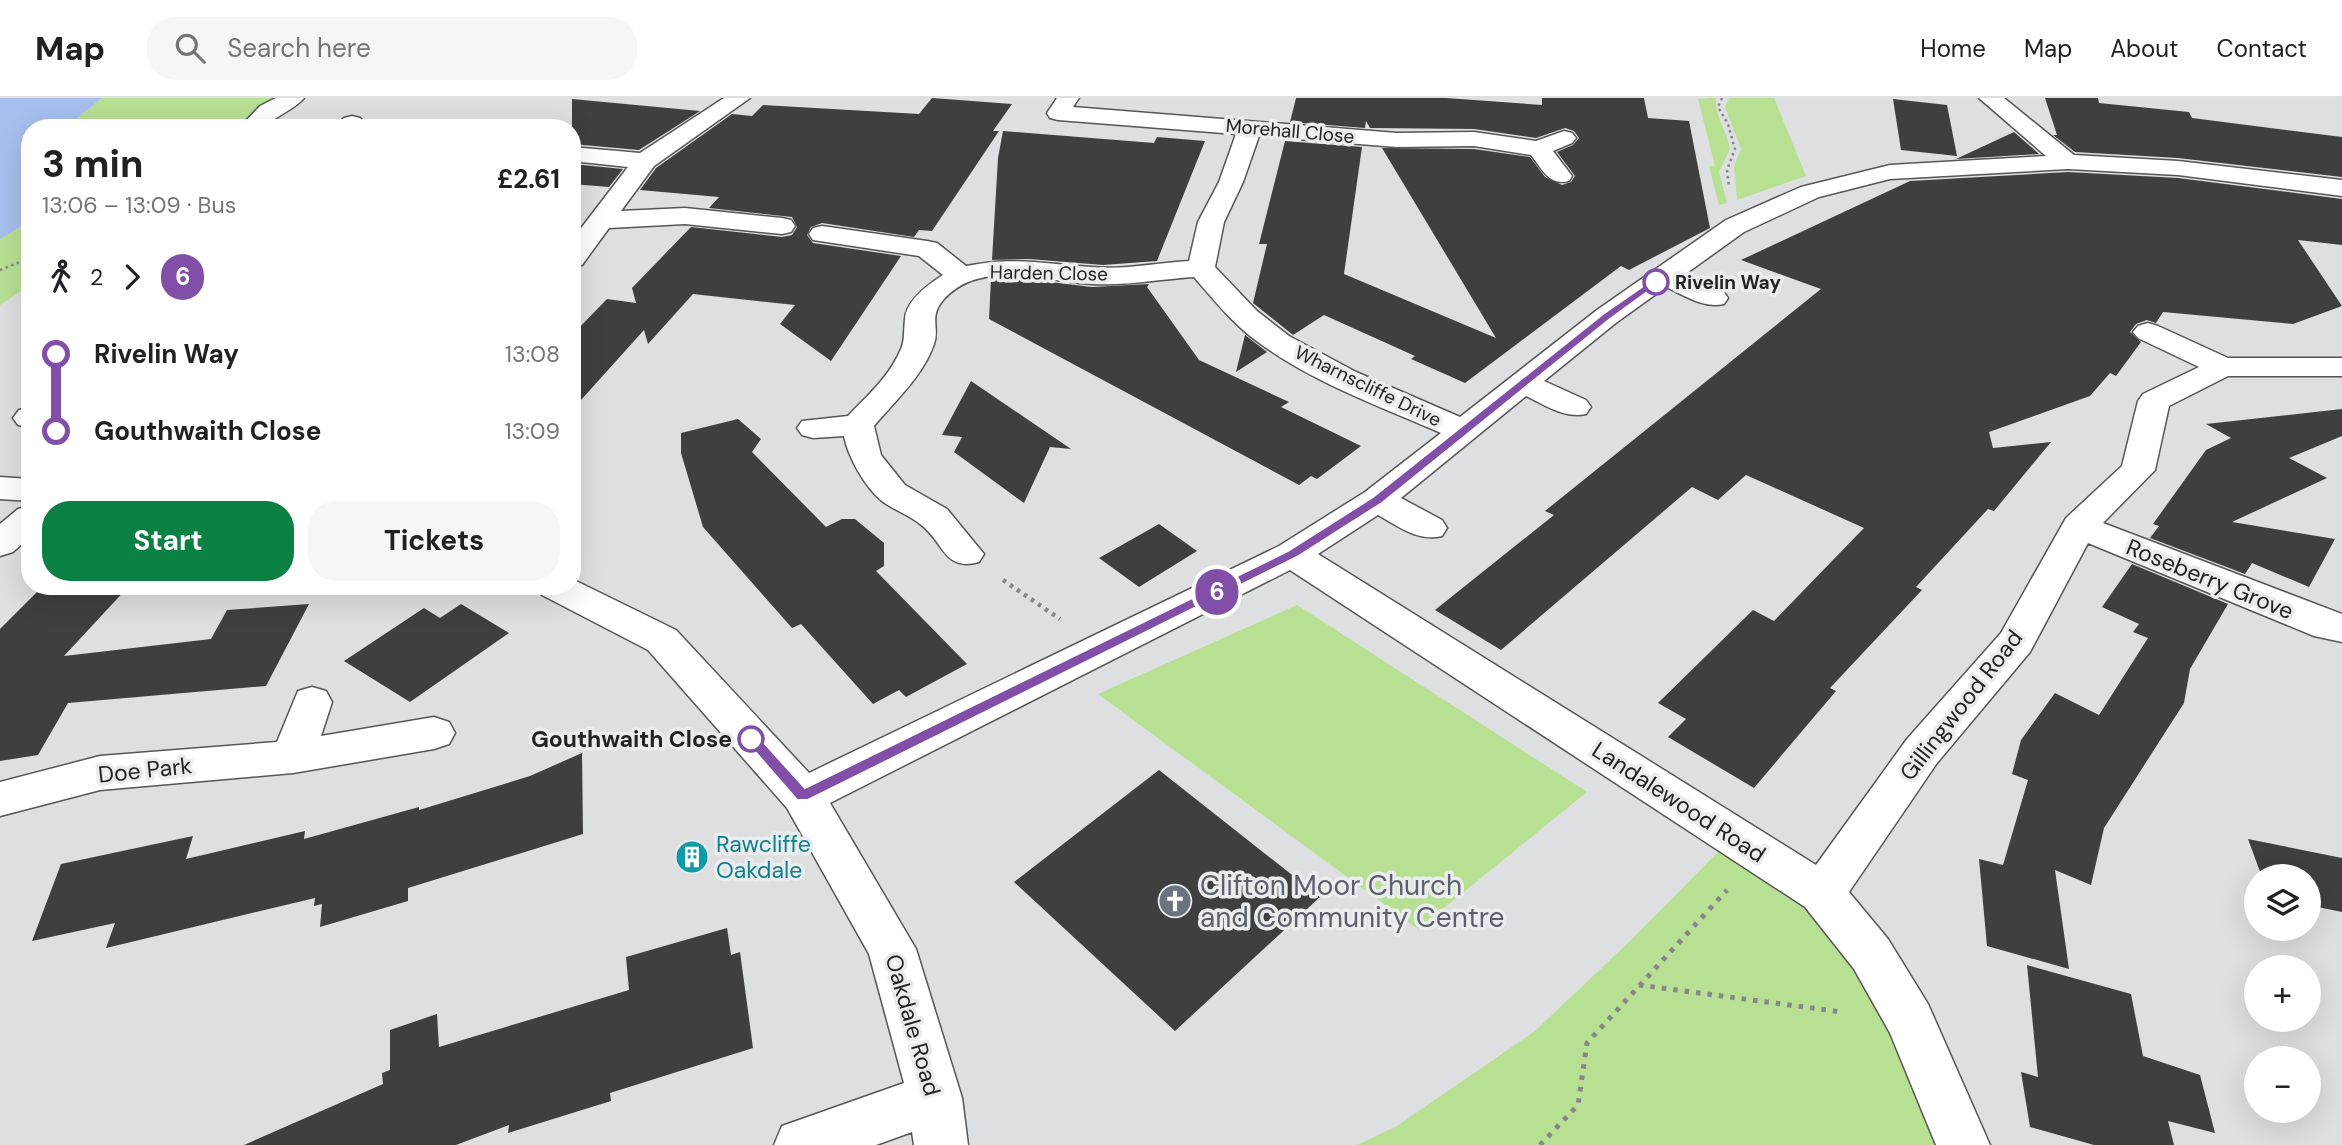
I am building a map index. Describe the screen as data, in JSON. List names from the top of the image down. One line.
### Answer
{"streets":{"street":["Morehall Close","Harden Close","Wharnscliffe Drive","Roseberry Grove","Gillingwood Road","Doe Park","Landalewood Road","Oakdale Road"]},"crossings":[["Harden Close","Wharnscliffe Drive"],["Roseberry Grove","Gillingwood Road"],["Gillingwood Road","Landalewood Road"]],"places":{"other":["Rivelin Way","Gouthwaith Close"],"building":["Rawcliffe Oakdale"],"church":["Clifton Moor Church and Community Centre"]},"lines":["bus line 6"],"page":{"header":"Map","search":"Search here","nav":["Home","Map","About","Contact"],"on_map":"6","heading":["3 min","13:06 – 13:09 · Bus","£2.61"],"legs":["2","6"],"list":[{"name":"Rivelin Way","value":"13:08"},{"name":"Gouthwaith Close","value":"13:09"}],"buttons":["Start","Tickets"],"map_buttons":["+","−"]}}
